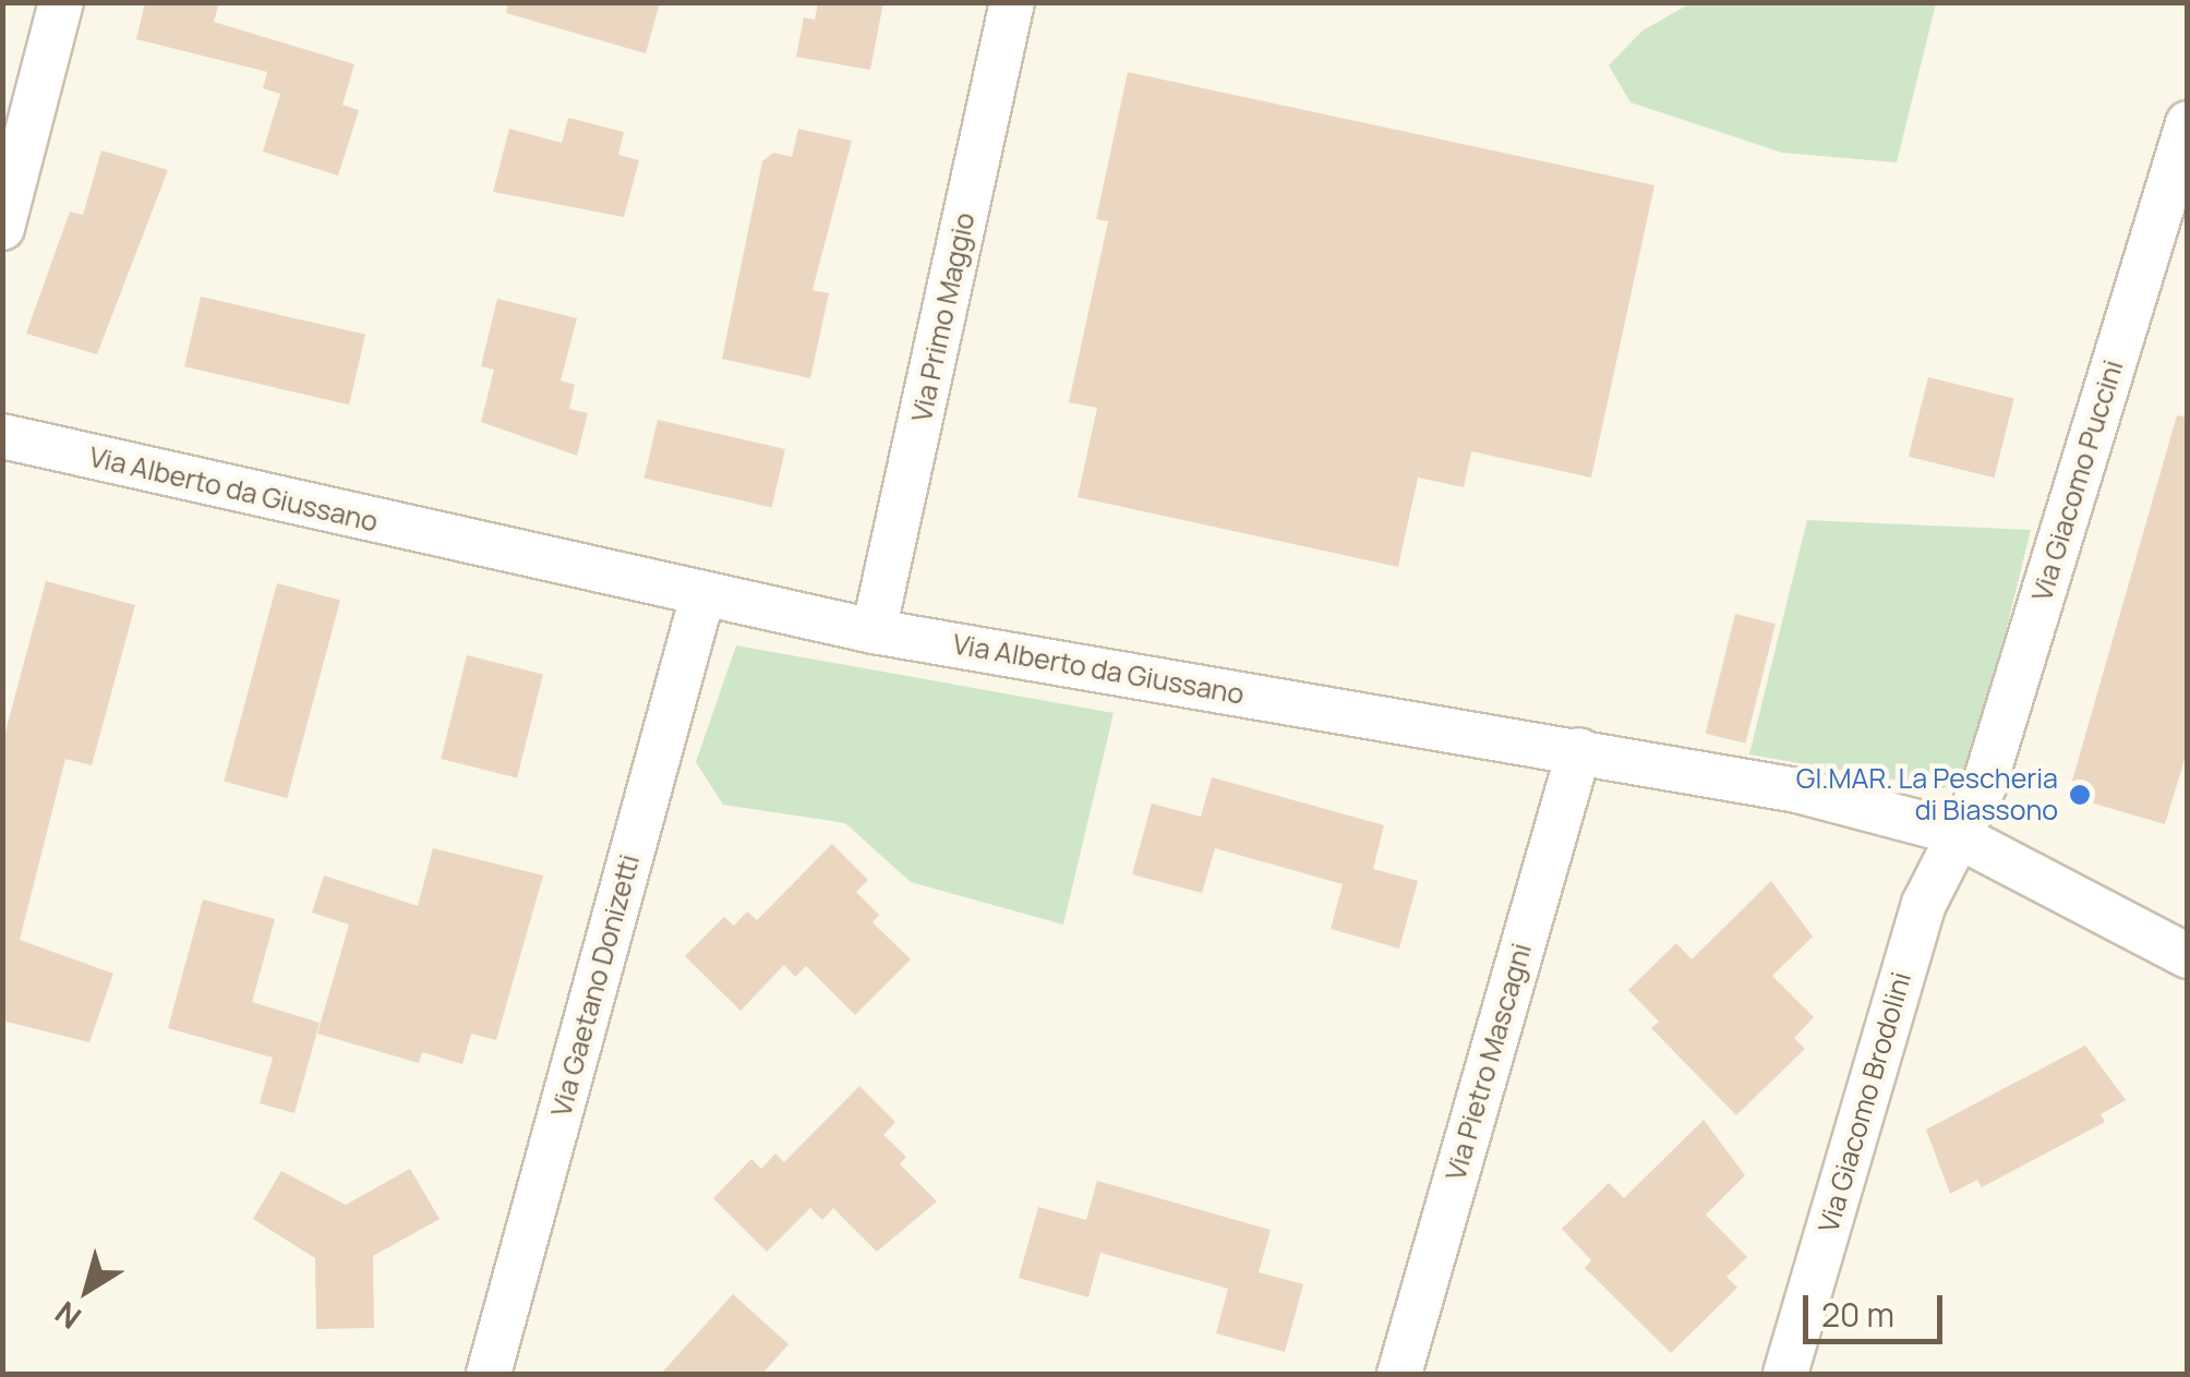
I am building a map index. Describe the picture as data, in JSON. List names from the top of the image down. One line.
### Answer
{"streets":{"street":["Via Primo Maggio","Via Giacomo Puccini","Via Alberto da Giussano","Via Gaetano Donizetti","Via Pietro Mascagni","Via Giacomo Brodolini"]},"crossings":[["Via Primo Maggio","Via Alberto da Giussano"],["Via Giacomo Puccini","Via Alberto da Giussano"],["Via Giacomo Puccini","Via Giacomo Brodolini"],["Via Alberto da Giussano","Via Gaetano Donizetti"],["Via Alberto da Giussano","Via Pietro Mascagni"],["Via Alberto da Giussano","Via Giacomo Brodolini"]],"places":["GI.MAR. La Pescheria di Biassono"],"scale_bar":"20 m","north":"bottom left"}
